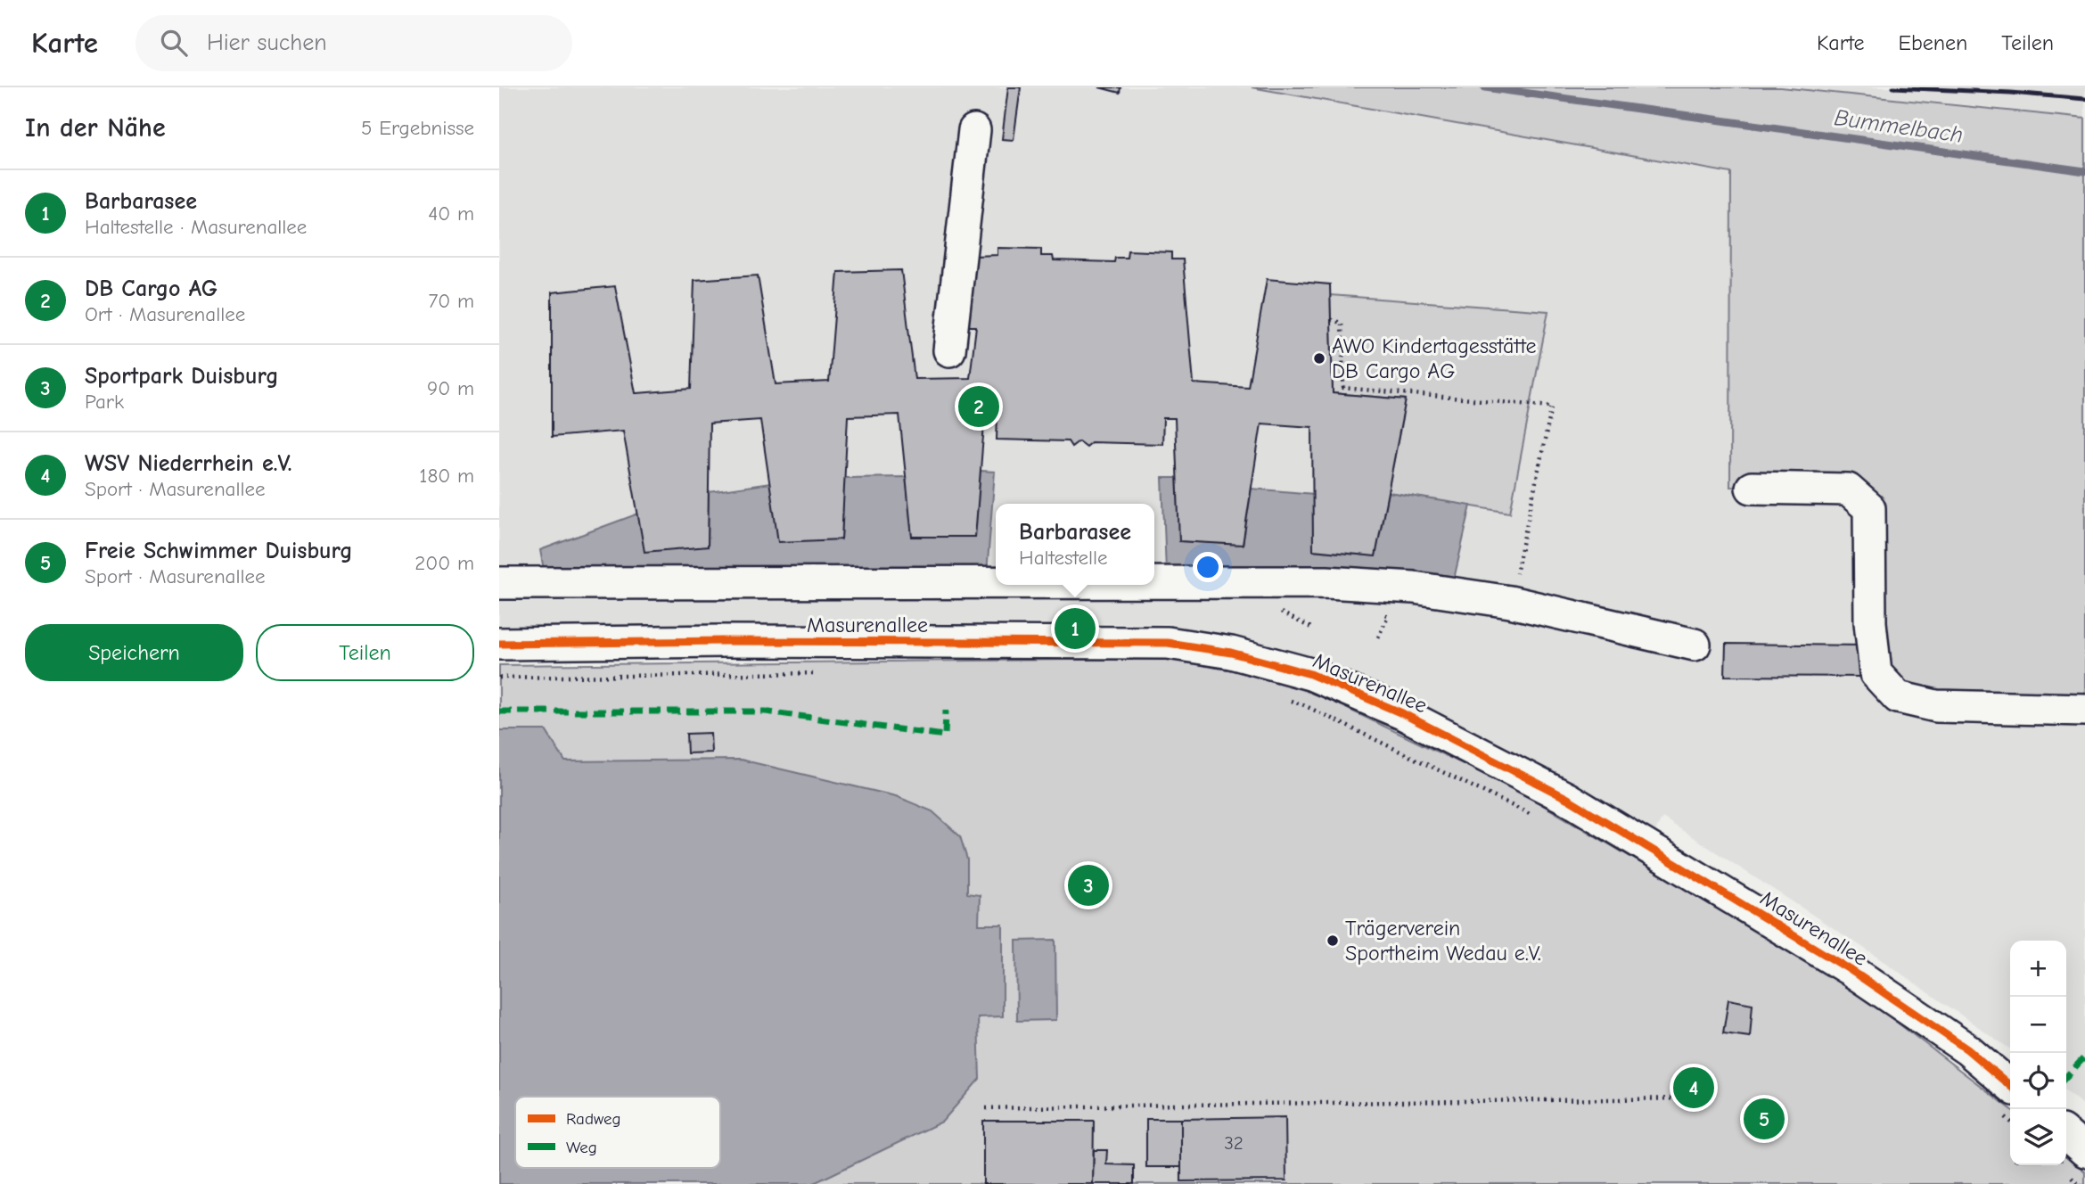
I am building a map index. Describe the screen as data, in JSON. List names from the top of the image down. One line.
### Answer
{"streets":{"street":["Masurenallee"]},"water":["Bummelbach"],"places":["AWO Kindertagesstätte DB Cargo AG","Trägerverein Sportheim Wedau e.V."],"house_numbers":["32"],"legend":["Radweg","Weg"],"page":{"header":"Karte","search":"Hier suchen","nav":["Karte","Ebenen","Teilen"],"heading":["In der Nähe","5 Ergebnisse"],"list":[{"mark":"1","name":"Barbarasee","note":"Haltestelle · Masurenallee","value":"40 m"},{"mark":"2","name":"DB Cargo AG","note":"Ort · Masurenallee","value":"70 m"},{"mark":"3","name":"Sportpark Duisburg","note":"Park","value":"90 m"},{"mark":"4","name":"WSV Niederrhein e.V.","note":"Sport · Masurenallee","value":"180 m"},{"mark":"5","name":"Freie Schwimmer Duisburg","note":"Sport · Masurenallee","value":"200 m"}],"pins":["2","1","3","4","5"],"popup":["Barbarasee","Haltestelle"],"buttons":["Speichern","Teilen"],"map_buttons":["+","−"]}}
